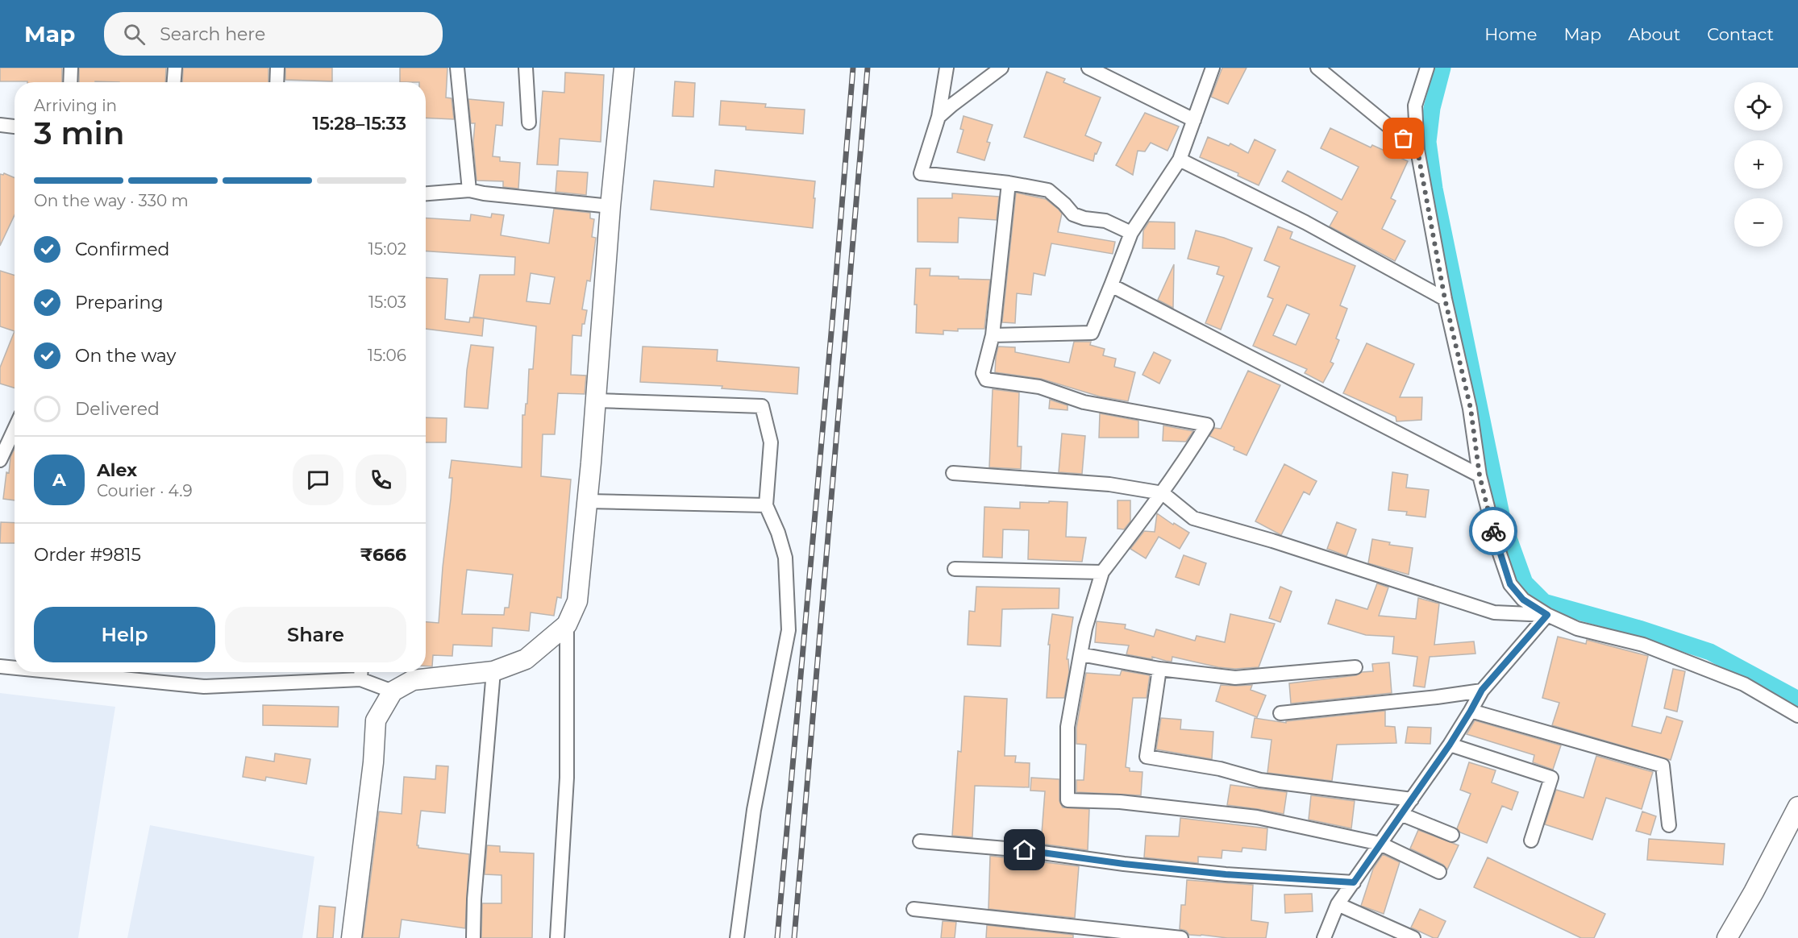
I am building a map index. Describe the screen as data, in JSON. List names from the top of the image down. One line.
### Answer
{"page":{"header":"Map","search":"Search here","nav":["Home","Map","About","Contact"],"map_buttons":["+","−"],"heading":["3 min","Arriving in","15:28–15:33"],"panel":["Alex","Courier · 4.9","Order #9815","₹666"],"bar":"On the way · 330 m","list":[["Confirmed","15:02"],["Preparing","15:03"],["On the way","15:06"],"Delivered"],"round":"A","buttons":["Help","Share"]}}
